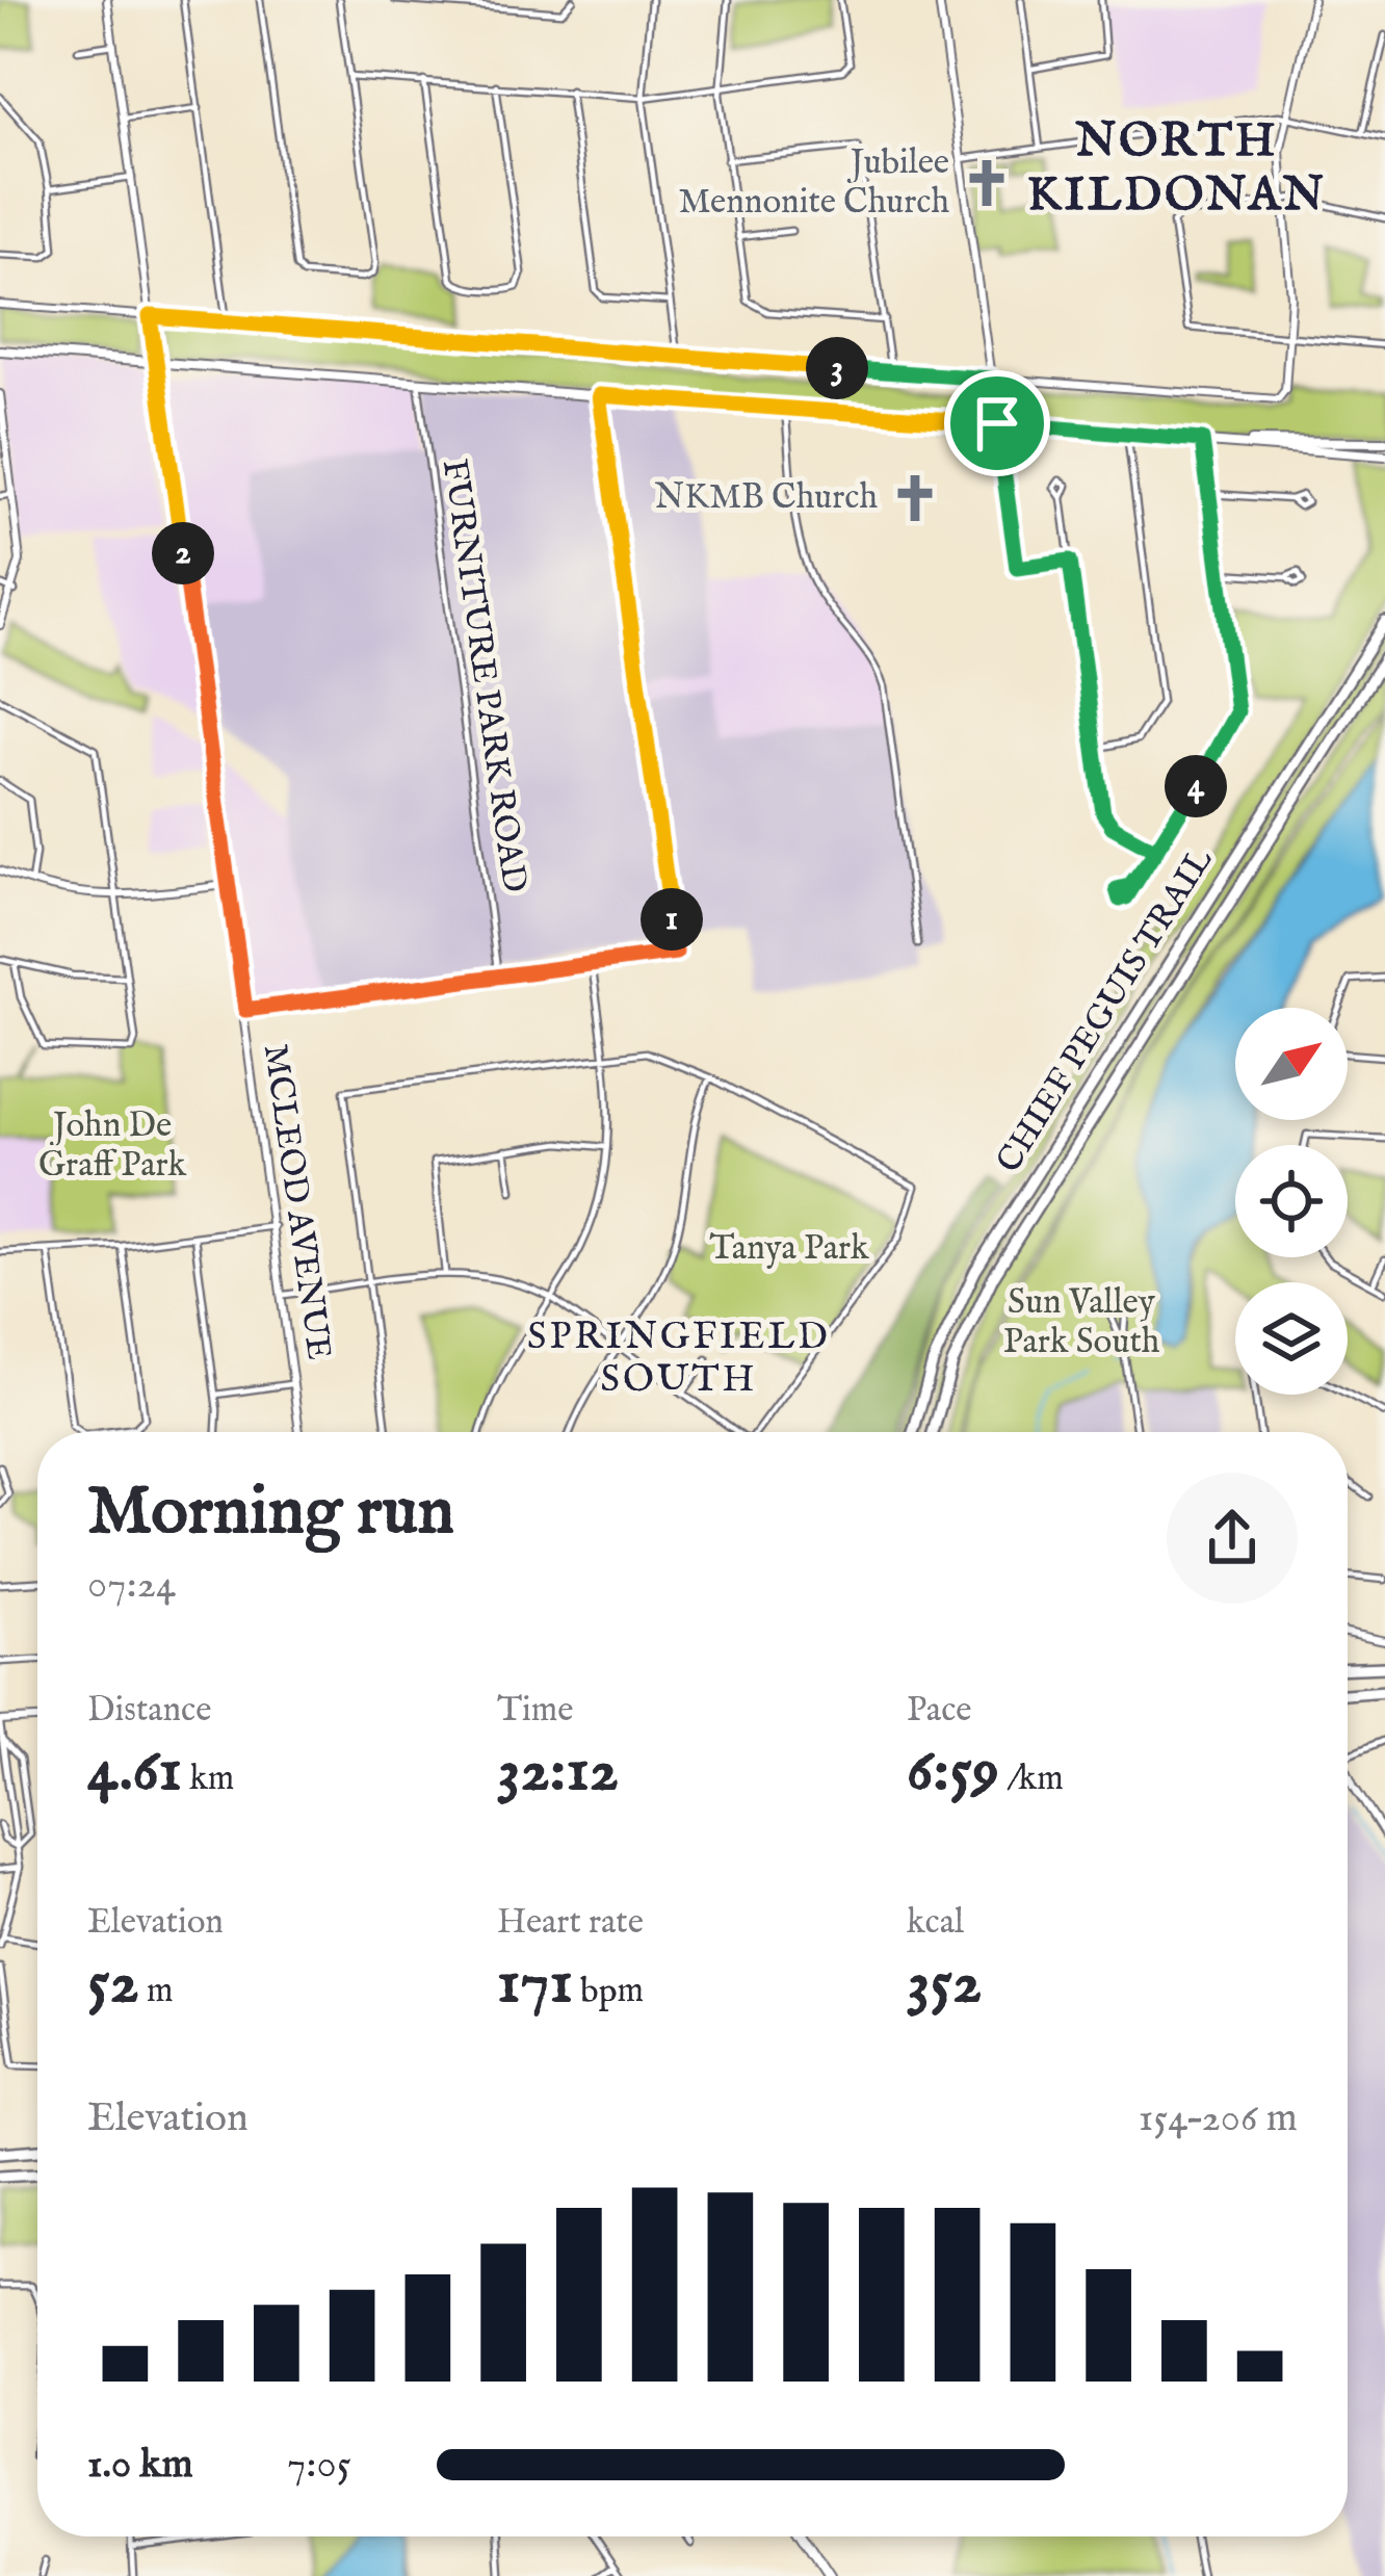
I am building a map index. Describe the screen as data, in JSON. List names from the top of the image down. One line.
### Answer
{"streets":{"main road":["CHIEF PEGUIS TRAIL"],"street":["FURNITURE PARK ROAD","MCLEOD AVENUE"]},"districts":["NORTH KILDONAN","SPRINGFIELD SOUTH"],"parks":["John De Graff Park","Tanya Park","Sun Valley Park South"],"places":{"church":["Jubilee Mennonite Church","NKMB Church"]},"north":"top right","page":{"pins":["3","2","4","1"],"heading":["Morning run","07:24"],"stats":[["Distance","4.61 km"],["Time","32:12"],["Pace","6:59 /km"],["Elevation","52 m"],["Heart rate","171 bpm"],["kcal","352"]],"chart":["Elevation","154–206 m"],"list":[{"name":"1.0 km","note":"7:05"}]}}
